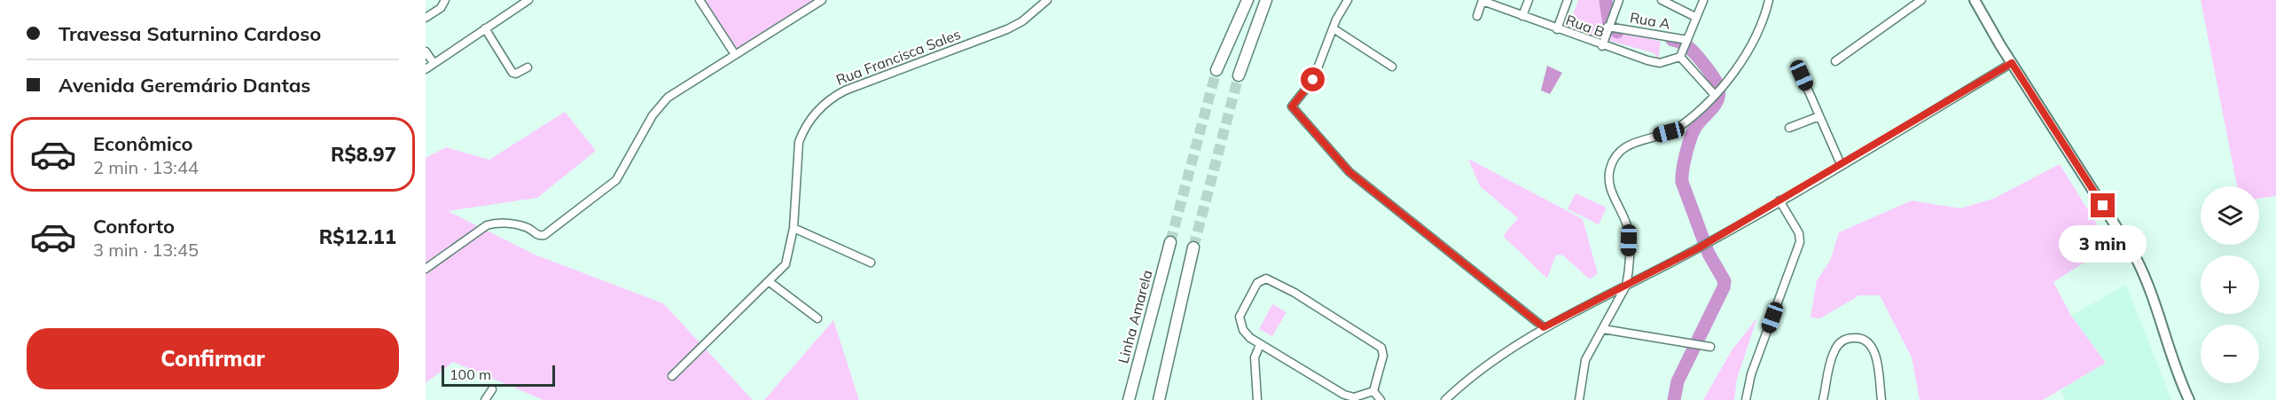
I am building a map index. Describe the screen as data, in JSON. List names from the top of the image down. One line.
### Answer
{"streets":{"highway":["Linha Amarela"],"street":["Rua A","Rua B","Rua Francisca Sales"]},"scale_bar":"100 m","page":{"banner":["Travessa Saturnino Cardoso","Avenida Geremário Dantas"],"list":[{"name":"Econômico","note":"2 min · 13:44","value":"R$8.97"},{"name":"Conforto","note":"3 min · 13:45","value":"R$12.11"}],"map_buttons":["+","−"],"bubble":"3 min","buttons":"Confirmar","scale":"100 m"}}
